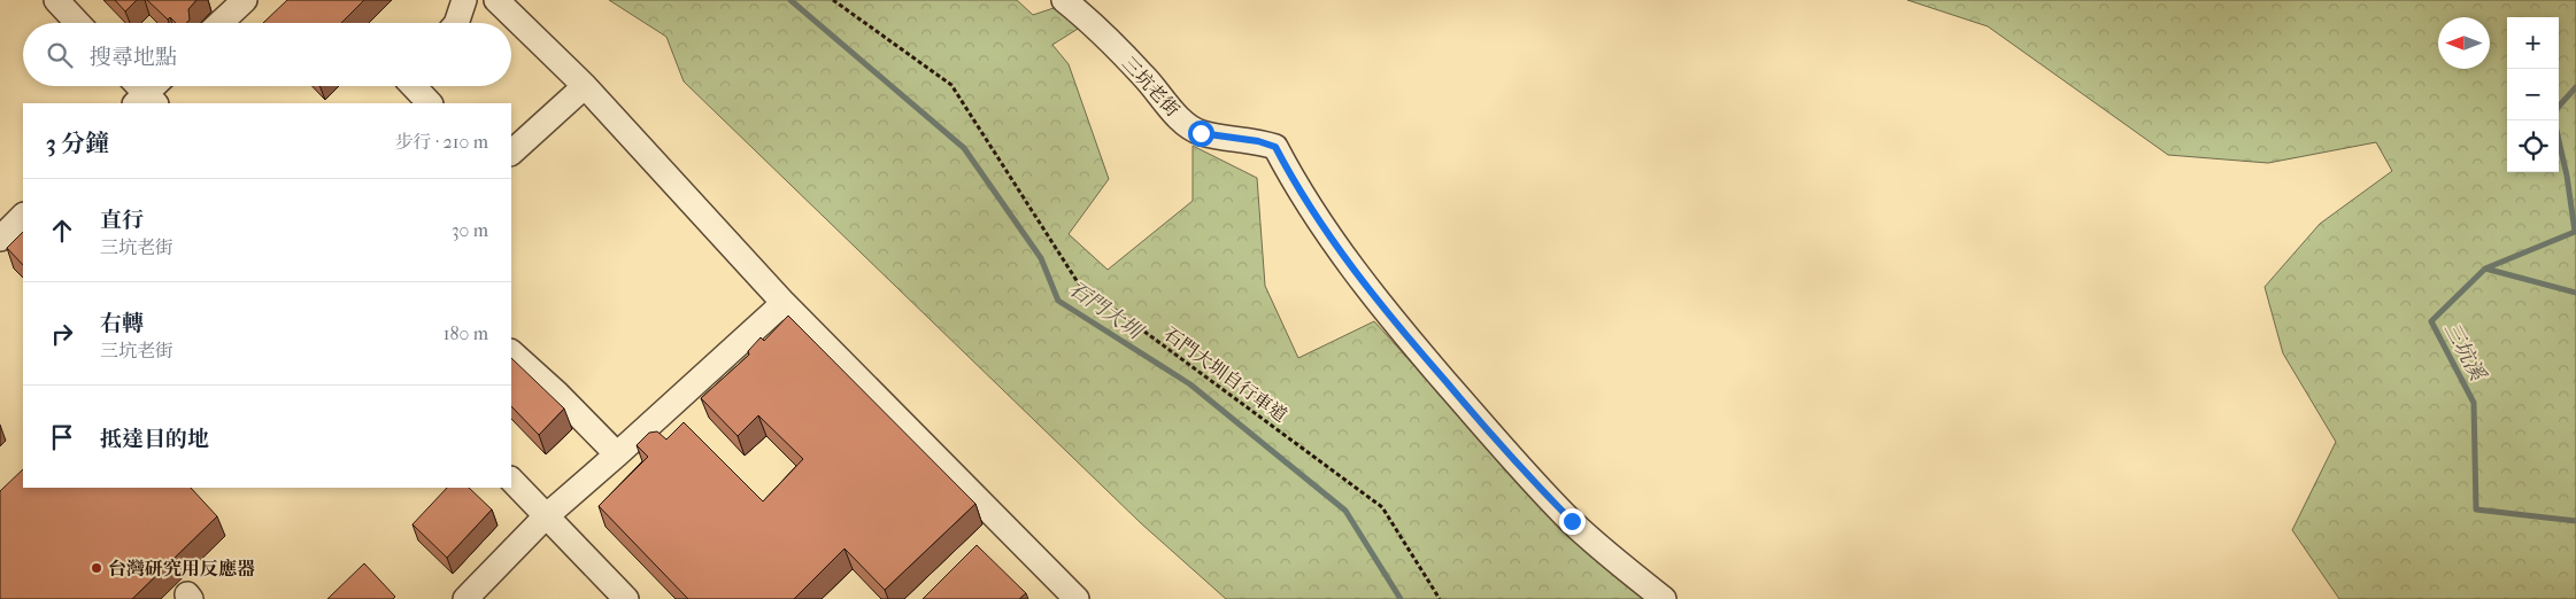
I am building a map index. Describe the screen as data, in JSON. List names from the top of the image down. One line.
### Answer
{"streets":{"lane":["三坑老街"],"path":["石門大圳自行車道"]},"water":["石門大圳","三坑溪"],"places":["台灣研究用反應器"],"north":"left","page":{"map_buttons":["+","−"],"search":"搜尋地點","heading":["3 分鐘","步行 · 210 m"],"list":[["直行","三坑老街","30 m"],["右轉","三坑老街","180 m"],"抵達目的地"]}}
